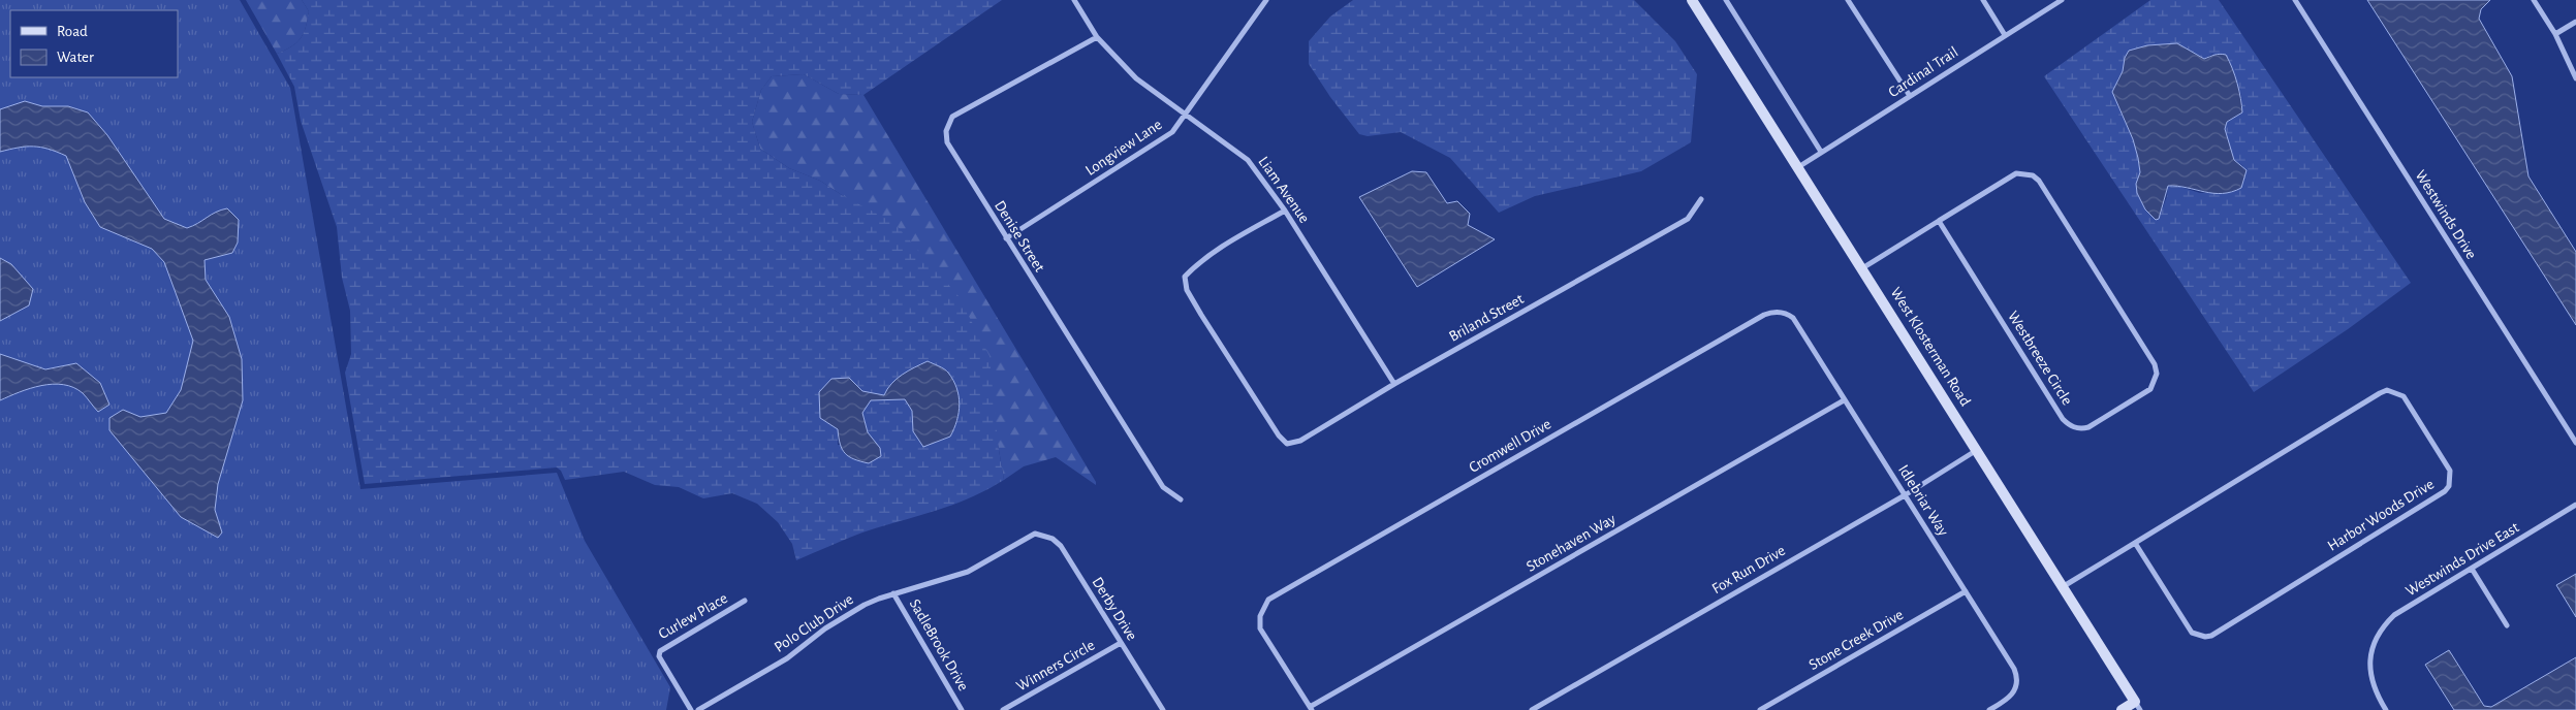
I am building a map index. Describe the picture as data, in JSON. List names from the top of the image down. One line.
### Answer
{"streets":{"street":["Cardinal Trail","Longview Lane","Liam Avenue","Westwinds Drive","Denise Street","Briland Street","West Klosterman Road","Westbreeze Circle","Cromwell Drive","Idlebriar Way","Harbor Woods Drive","Stonehaven Way","Westwinds Drive East","Fox Run Drive","Derby Drive","Curlew Place","Polo Club Drive","Stone Creek Drive","SadleBrook Drive","Winners Circle"]},"crossings":[["Cardinal Trail","West Klosterman Road"],["Longview Lane","Liam Avenue"],["Longview Lane","Denise Street"],["Liam Avenue","Denise Street"],["Liam Avenue","Briland Street"],["West Klosterman Road","Harbor Woods Drive"],["West Klosterman Road","Fox Run Drive"],["Cromwell Drive","Idlebriar Way"],["Cromwell Drive","Stonehaven Way"],["Idlebriar Way","Stonehaven Way"],["Idlebriar Way","Fox Run Drive"],["Idlebriar Way","Stone Creek Drive"],["Derby Drive","Polo Club Drive"],["Derby Drive","Winners Circle"],["Polo Club Drive","SadleBrook Drive"]],"legend":["Road","Water"]}
